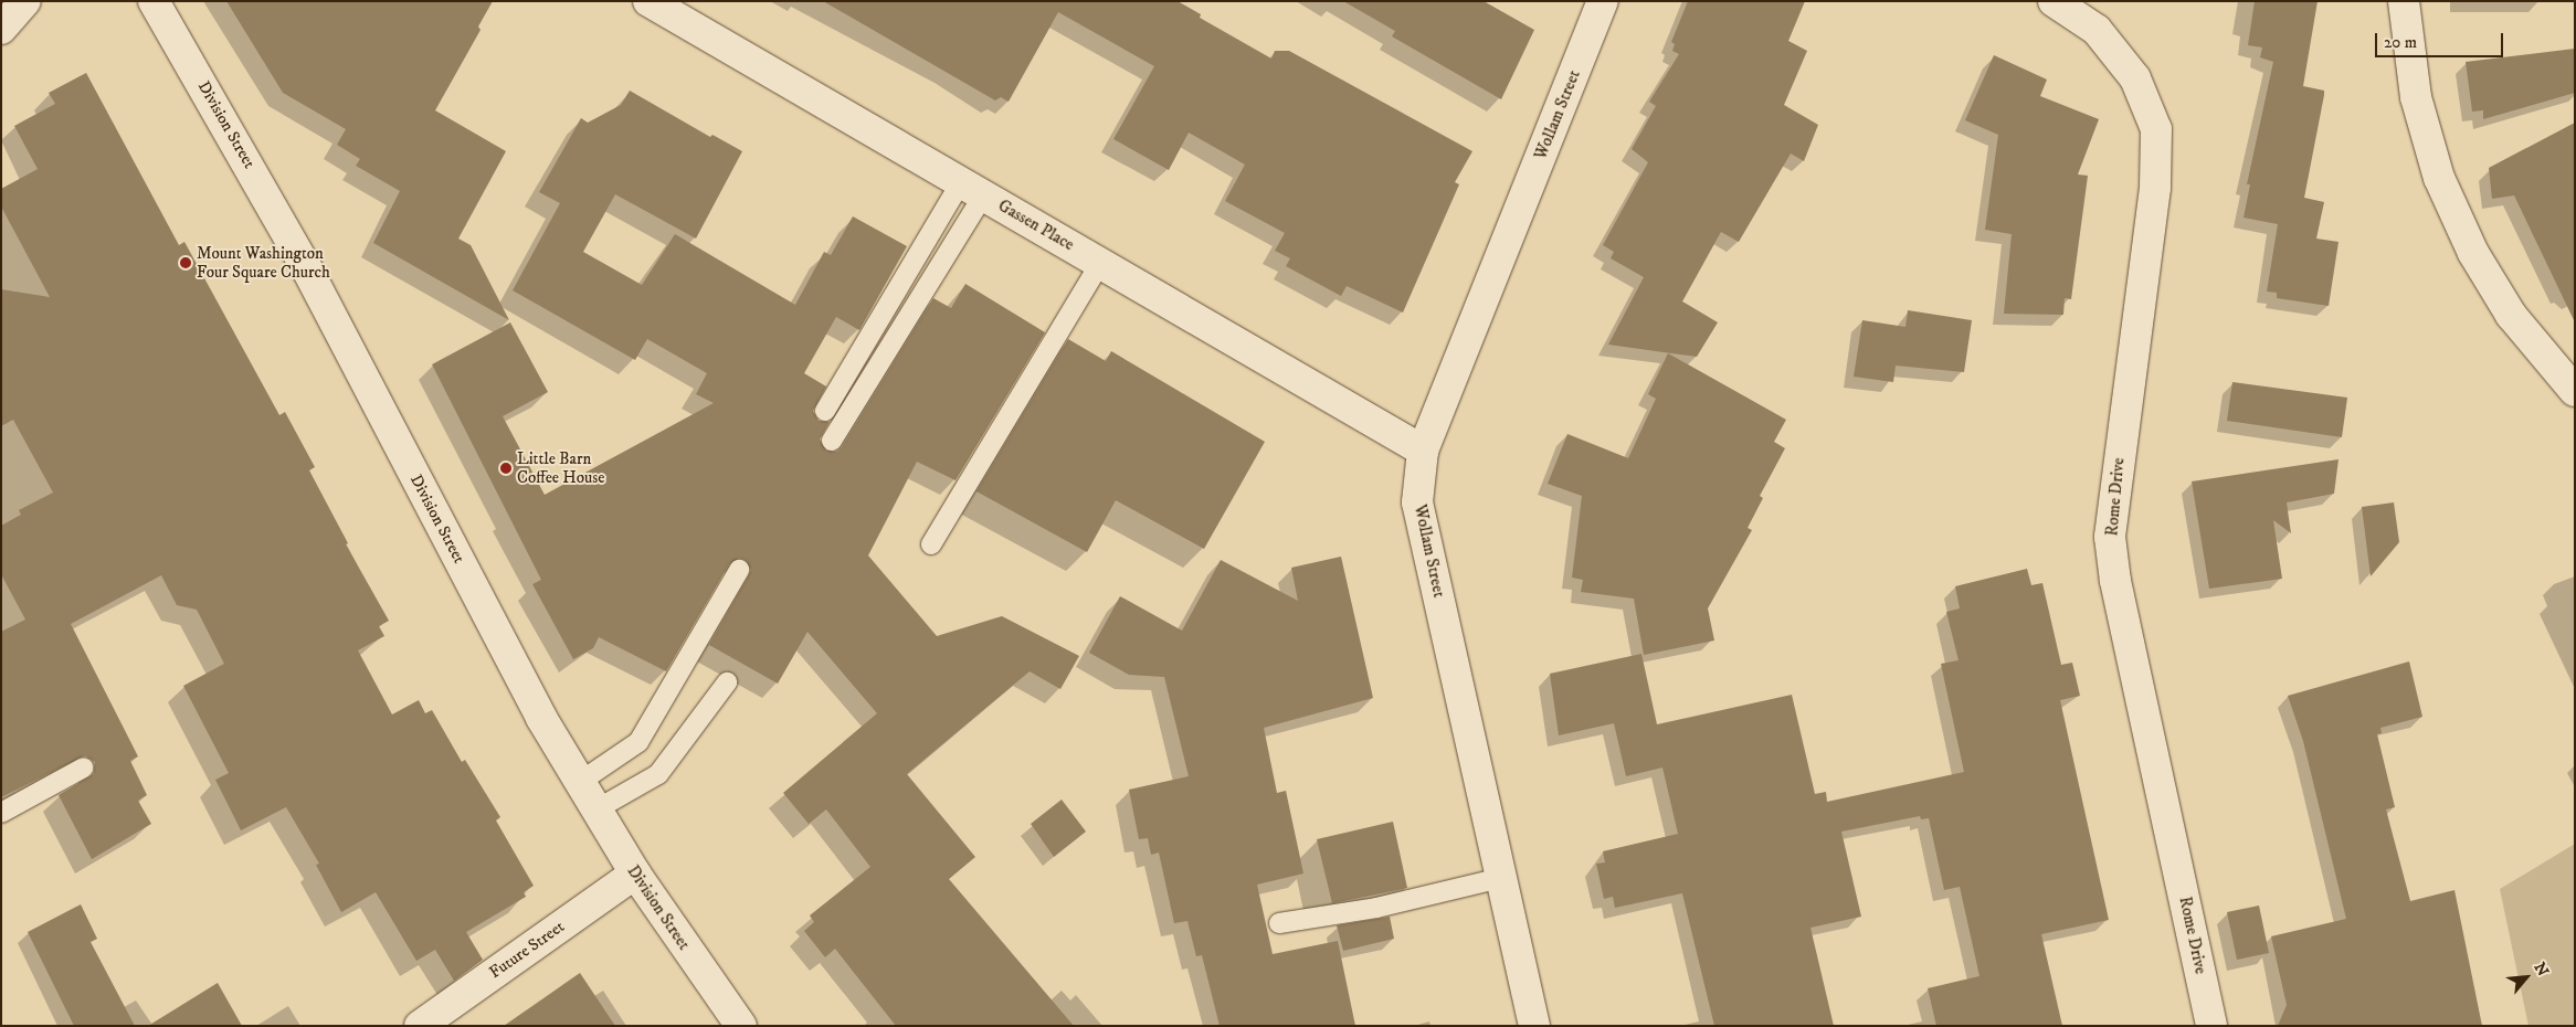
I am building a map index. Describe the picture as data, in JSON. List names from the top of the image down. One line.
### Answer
{"streets":{"street":["Wollam Street","Division Street","Gassen Place","Rome Drive","Future Street"]},"crossings":[["Wollam Street","Gassen Place"],["Division Street","Future Street"]],"places":["Mount Washington Four Square Church","Little Barn Coffee House"],"scale_bar":"20 m","north":"top right"}
